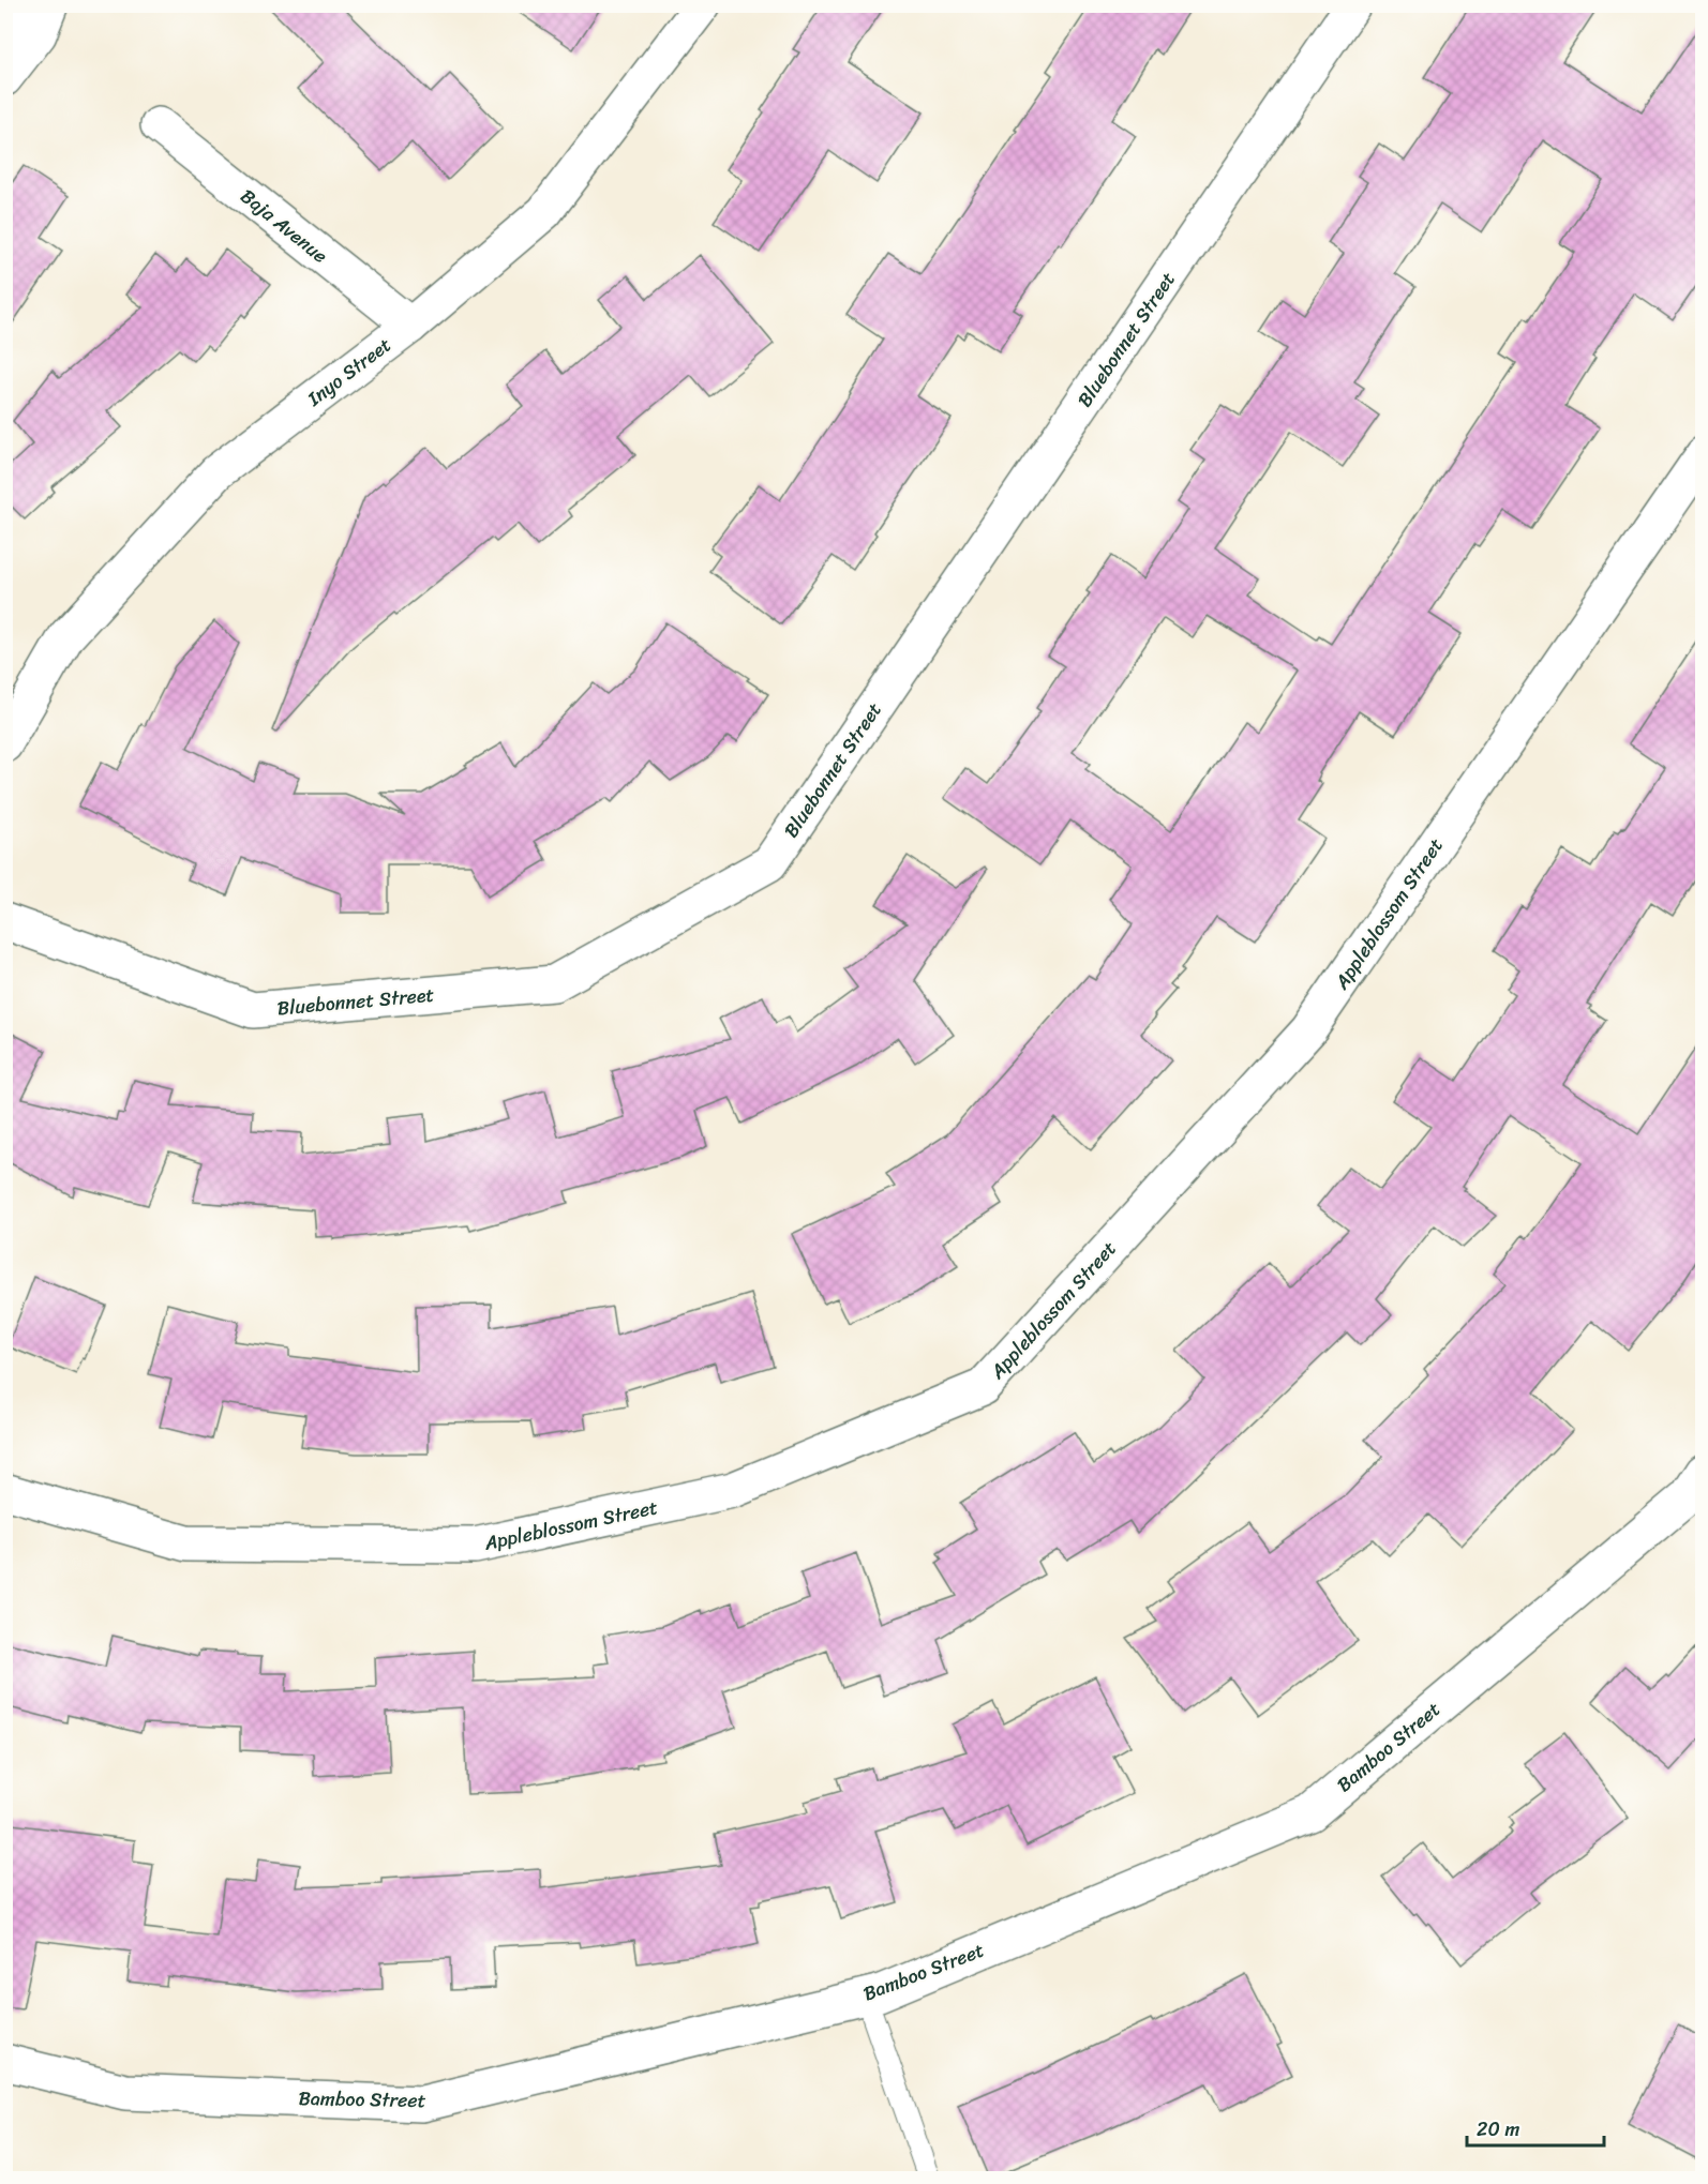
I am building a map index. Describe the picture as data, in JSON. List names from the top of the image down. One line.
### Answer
{"streets":{"street":["Baja Avenue","Bluebonnet Street","Inyo Street","Appleblossom Street","Bamboo Street"]},"crossings":[["Baja Avenue","Inyo Street"]],"scale_bar":"20 m"}
